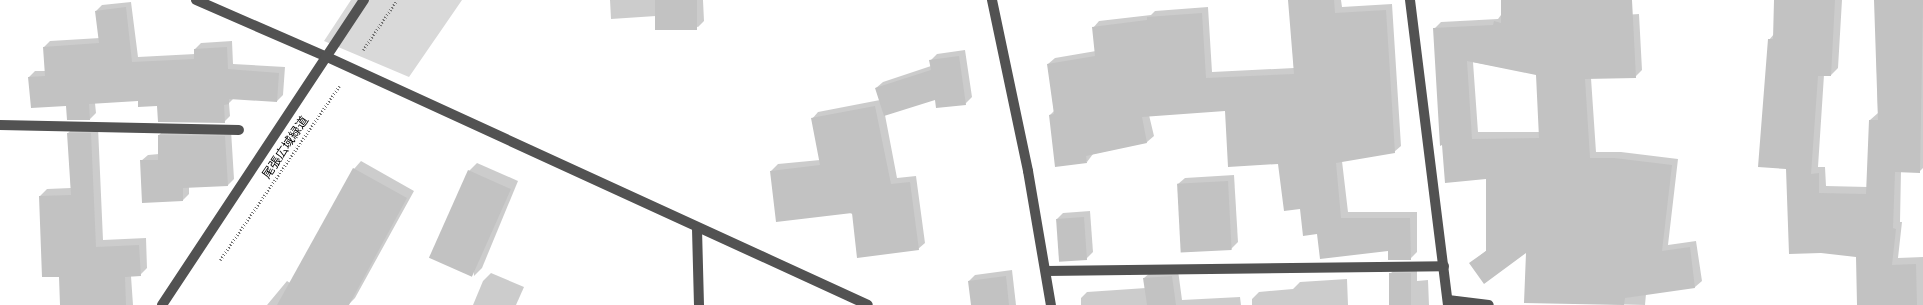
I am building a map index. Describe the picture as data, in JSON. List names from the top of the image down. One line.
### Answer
{"streets":{"path":["尾張広域緑道"]}}
